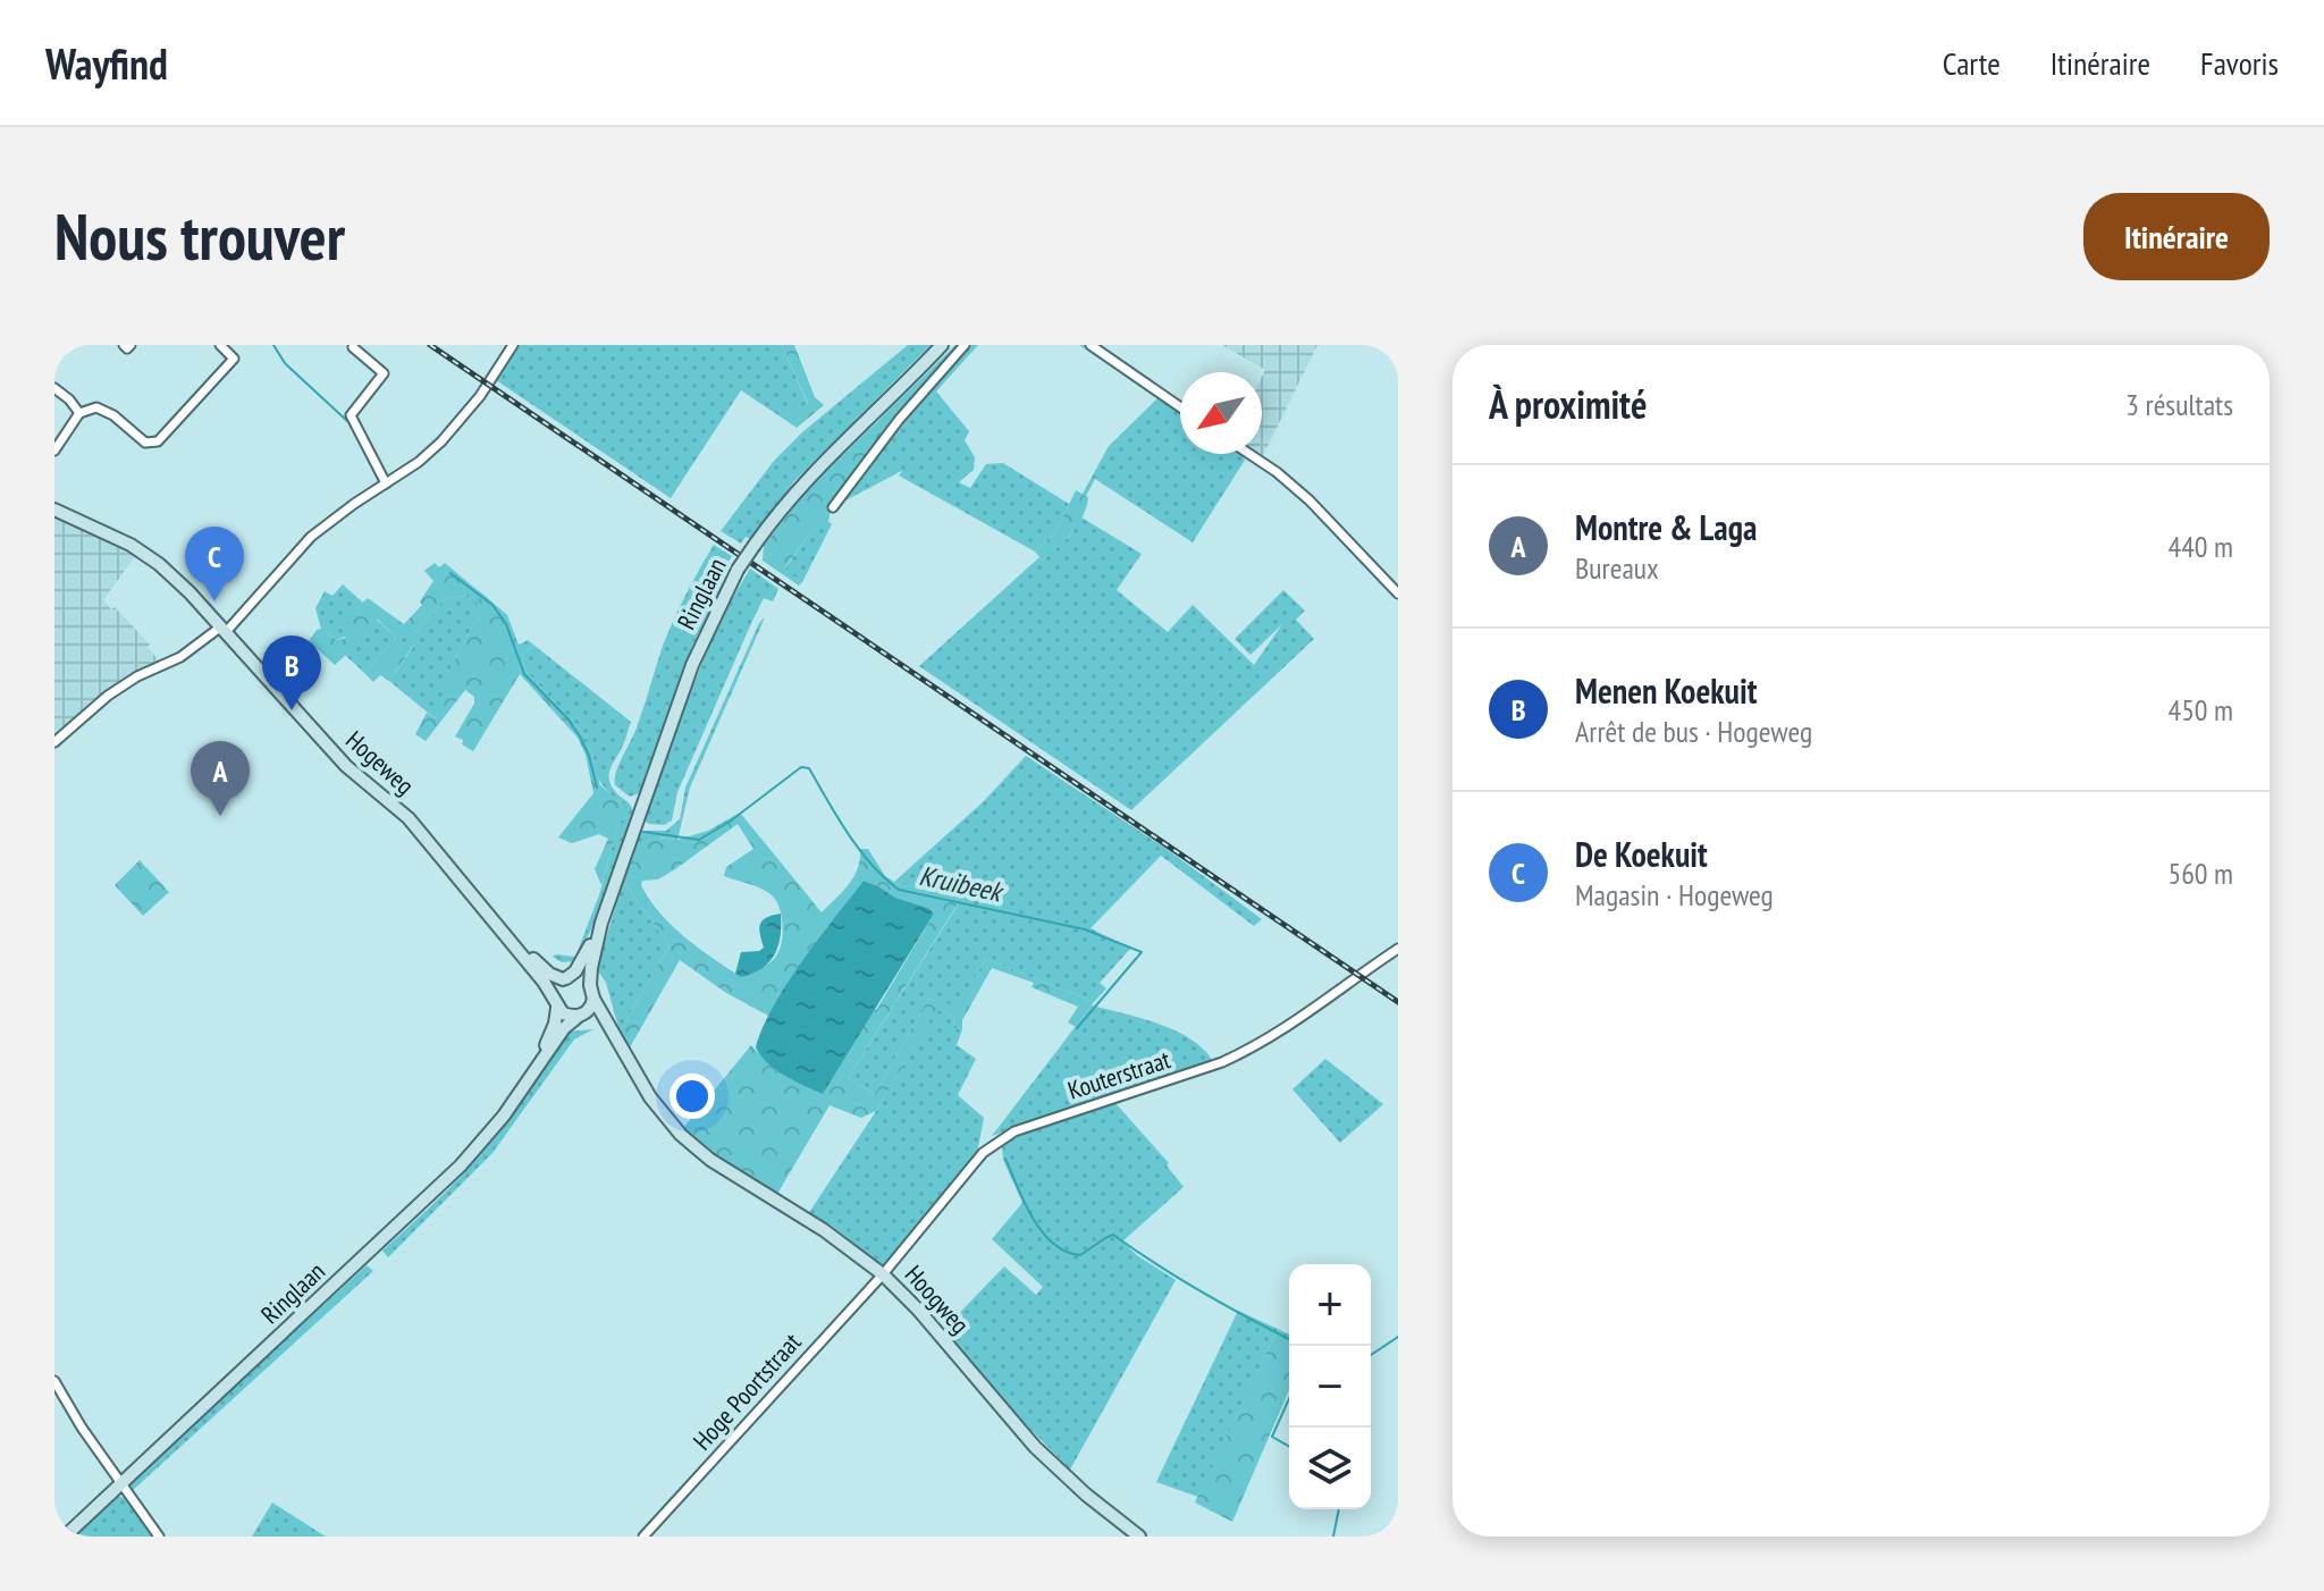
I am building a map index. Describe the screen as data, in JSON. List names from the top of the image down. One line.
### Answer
{"streets":{"main road":["Ringlaan","Hogeweg","Hoogweg"],"street":["Kouterstraat","Hoge Poortstraat"]},"crossings":[["Ringlaan","Hogeweg"],["Kouterstraat","Hoogweg"],["Kouterstraat","Hoge Poortstraat"],["Hoogweg","Hoge Poortstraat"]],"water":["Kruibeek"],"north":"bottom left","page":{"header":"Wayfind","nav":["Carte","Itinéraire","Favoris"],"buttons":"Itinéraire","title":"Nous trouver","heading":["À proximité","3 résultats"],"list":[{"mark":"A","name":"Montre & Laga","note":"Bureaux","value":"440 m"},{"mark":"B","name":"Menen Koekuit","note":"Arrêt de bus · Hogeweg","value":"450 m"},{"mark":"C","name":"De Koekuit","note":"Magasin · Hogeweg","value":"560 m"}],"pins":["C","B","A"],"map_buttons":["+","−"]}}
